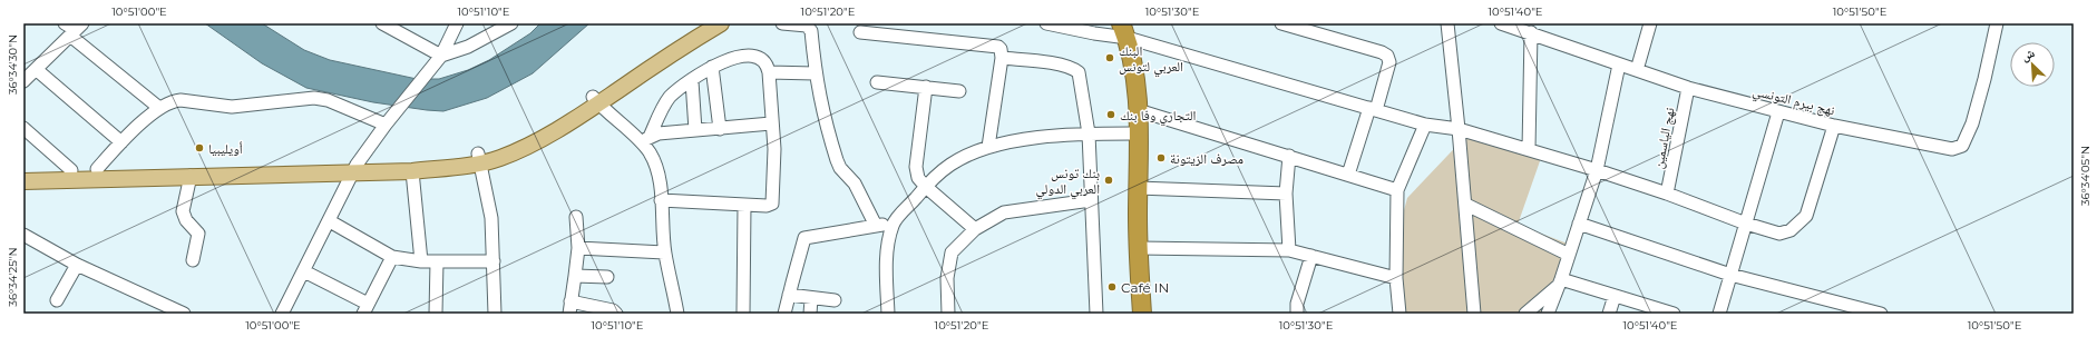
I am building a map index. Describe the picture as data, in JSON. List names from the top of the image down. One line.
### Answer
{"streets":{"street":["نهج بيرم التونسي","نهج الياسمين"]},"crossings":[["نهج بيرم التونسي","نهج الياسمين"]],"places":["البنك العربي لتونس","التجاري وفا بنك","أويليبيا","مصرف الزيتونة","بنك تونس العربي الدولي","Café IN"],"north":"top left","coordinates":["10°51'00\"E","10°51'10\"E","10°51'20\"E","10°51'30\"E","10°51'40\"E","10°51'50\"E","36°34'30\"N","36°34'05\"N","36°34'25\"N"]}
